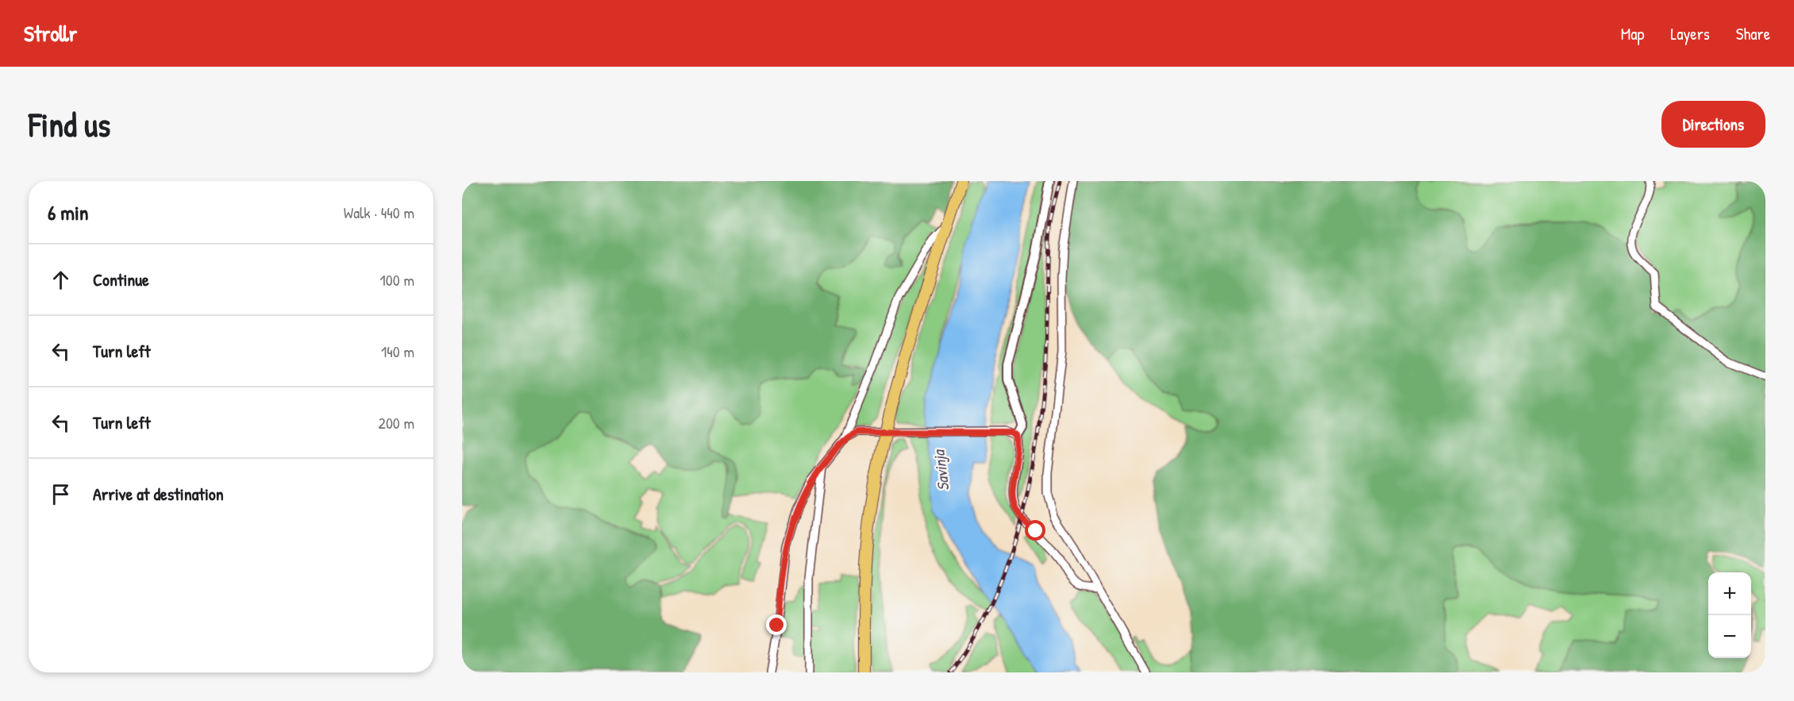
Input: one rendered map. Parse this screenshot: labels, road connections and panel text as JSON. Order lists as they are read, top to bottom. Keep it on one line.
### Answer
{"water":["Savinja"],"page":{"header":"Strollr","nav":["Map","Layers","Share"],"buttons":"Directions","title":"Find us","heading":["6 min","Walk · 440 m"],"list":[["Continue","100 m"],["Turn left","140 m"],["Turn left","200 m"],"Arrive at destination"],"map_buttons":["+","−"]}}
